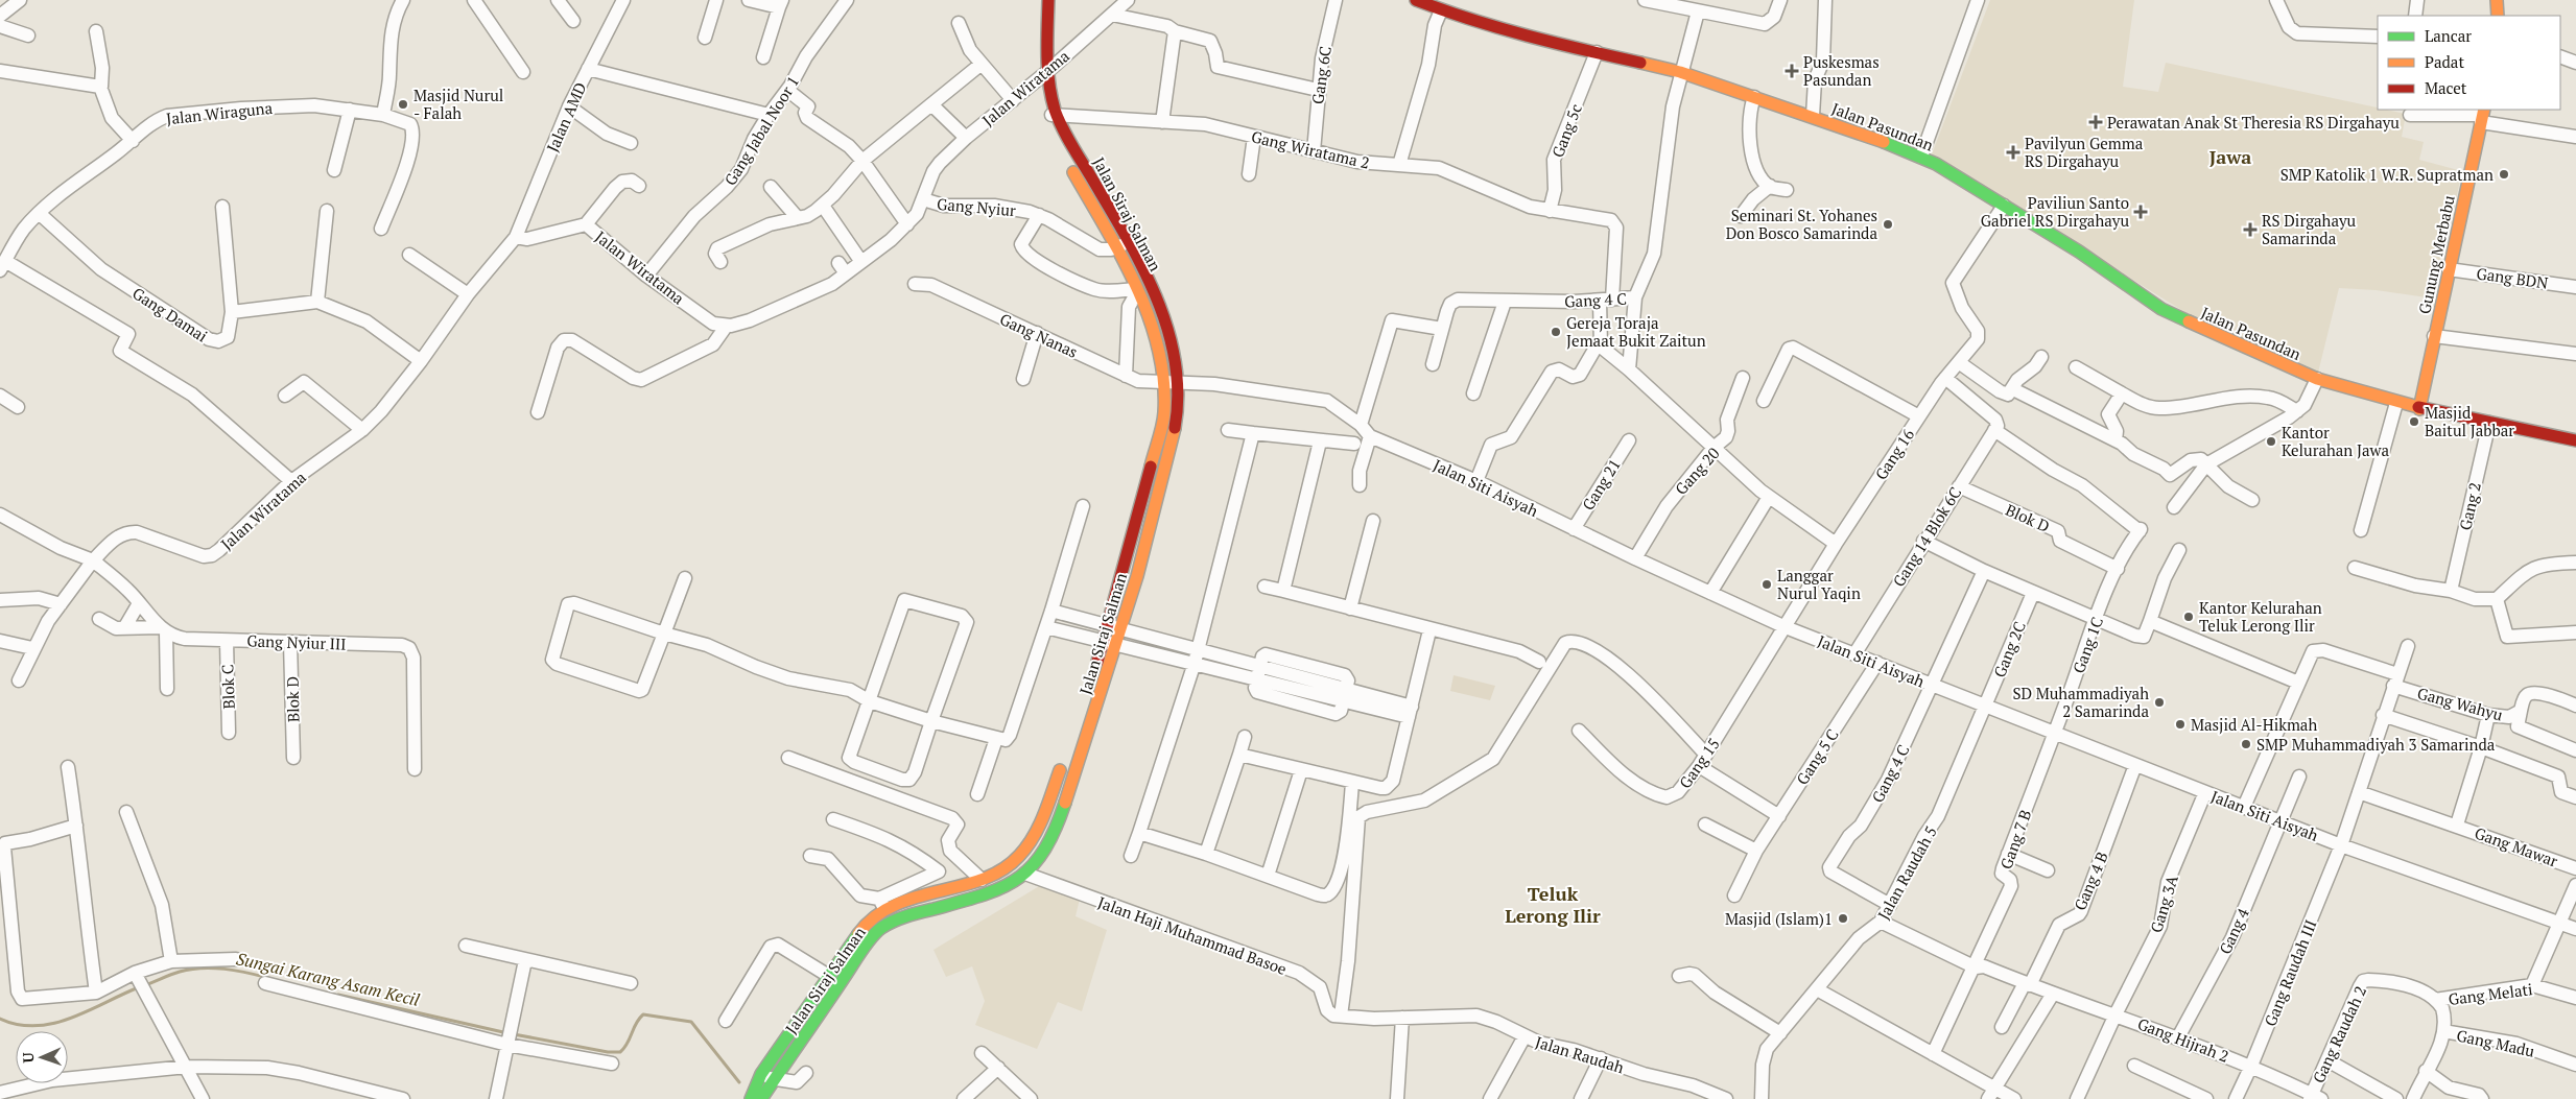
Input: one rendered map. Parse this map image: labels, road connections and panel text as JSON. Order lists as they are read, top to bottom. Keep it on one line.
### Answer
{"streets":{"street":["Gang 6C","Jalan Wiratama","Jalan Wiraguna","Jalan AMD","Jalan Pasundan","Gang Jabal Noor 1","Gang 5c","Gang Wiratama 2","Gang Nyiur","Jalan Siraj Salman","Gunung Merbabu","Gang BDN","Gang 4 C","Gang Damai","Gang Nanas","Gang 16","Gang 20","Gang 21","Jalan Siti Aisyah","Gang 2","Blok D","Gang 14 Blok 6C","Gang Nyiur III","Gang 1C","Gang 2C","Blok C","Gang Wahyu","Gang 5 C","Gang 15","Gang 7 B","Gang Mawar","Jalan Raudah 5","Gang 4 B","Gang 3A","Gang 4","Jalan Haji Muhammad Basoe","Gang Raudah III","Gang Melati","Gang Raudah 2","Gang Hijrah 2","Gang Madu","Jalan Raudah"]},"crossings":[["Gang 6C","Gang Wiratama 2"],["Jalan Wiratama","Jalan AMD"],["Jalan Wiratama","Gang Jabal Noor 1"],["Jalan Wiratama","Gang Nyiur"],["Jalan Wiratama","Jalan Siraj Salman"],["Jalan Wiraguna","Gang Damai"],["Jalan Pasundan","Gang 5c"],["Jalan Pasundan","Gunung Merbabu"],["Jalan Pasundan","Gang 4 C"],["Jalan Pasundan","Gang 16"],["Jalan Pasundan","Gang 2"],["Gang 5c","Gang Wiratama 2"],["Gang Wiratama 2","Jalan Siraj Salman"],["Gang Wiratama 2","Gang 4 C"],["Gang Nyiur","Jalan Siraj Salman"],["Jalan Siraj Salman","Gang Nanas"],["Jalan Siraj Salman","Jalan Siti Aisyah"],["Jalan Siraj Salman","Jalan Haji Muhammad Basoe"],["Gunung Merbabu","Gang BDN"],["Gang 4 C","Jalan Siti Aisyah"],["Gang 4 C","Jalan Raudah 5"],["Gang Nanas","Jalan Siti Aisyah"],["Gang 16","Jalan Siti Aisyah"],["Gang 16","Gang 15"],["Gang 20","Jalan Siti Aisyah"],["Gang 21","Jalan Siti Aisyah"],["Jalan Siti Aisyah","Gang 14 Blok 6C"],["Jalan Siti Aisyah","Gang 1C"],["Jalan Siti Aisyah","Gang 2C"],["Jalan Siti Aisyah","Gang 5 C"],["Jalan Siti Aisyah","Gang 15"],["Jalan Siti Aisyah","Gang 7 B"],["Jalan Siti Aisyah","Jalan Raudah 5"],["Jalan Siti Aisyah","Gang 4 B"],["Jalan Siti Aisyah","Gang 3A"],["Jalan Siti Aisyah","Gang 4"],["Jalan Siti Aisyah","Gang Raudah III"],["Blok D","Gang 14 Blok 6C"],["Blok D","Gang Nyiur III"],["Blok D","Gang 1C"],["Gang 14 Blok 6C","Gang 1C"],["Gang Nyiur III","Blok C"],["Gang 1C","Gang 7 B"],["Gang 2C","Jalan Raudah 5"],["Gang Wahyu","Gang Raudah III"],["Gang 7 B","Gang Hijrah 2"],["Gang Mawar","Gang Raudah III"],["Jalan Raudah 5","Gang Hijrah 2"],["Gang 4 B","Gang Hijrah 2"],["Gang 3A","Gang Hijrah 2"],["Gang 4","Gang Hijrah 2"],["Jalan Haji Muhammad Basoe","Jalan Raudah"],["Gang Raudah III","Gang Hijrah 2"],["Gang Melati","Gang Raudah 2"],["Gang Raudah 2","Gang Hijrah 2"]],"districts":["Jawa","Teluk Lerong Ilir"],"water":["Sungai Karang Asam Kecil"],"places":{"health":["Puskesmas Pasundan","Perawatan Anak St Theresia RS Dirgahayu","Pavilyun Gemma RS Dirgahayu","Paviliun Santo Gabriel RS Dirgahayu","RS Dirgahayu Samarinda"],"other":["Masjid Nurul - Falah","SMP Katolik 1 W.R. Supratman","Seminari St. Yohanes Don Bosco Samarinda","Gereja Toraja Jemaat Bukit Zaitun","Masjid Baitul Jabbar","Kantor Kelurahan Jawa","Langgar Nurul Yaqin","Kantor Kelurahan Teluk Lerong Ilir","SD Muhammadiyah 2 Samarinda","Masjid Al-Hikmah","SMP Muhammadiyah 3 Samarinda","Masjid (Islam)1"]},"legend":["Lancar","Padat","Macet"],"north":"left"}
